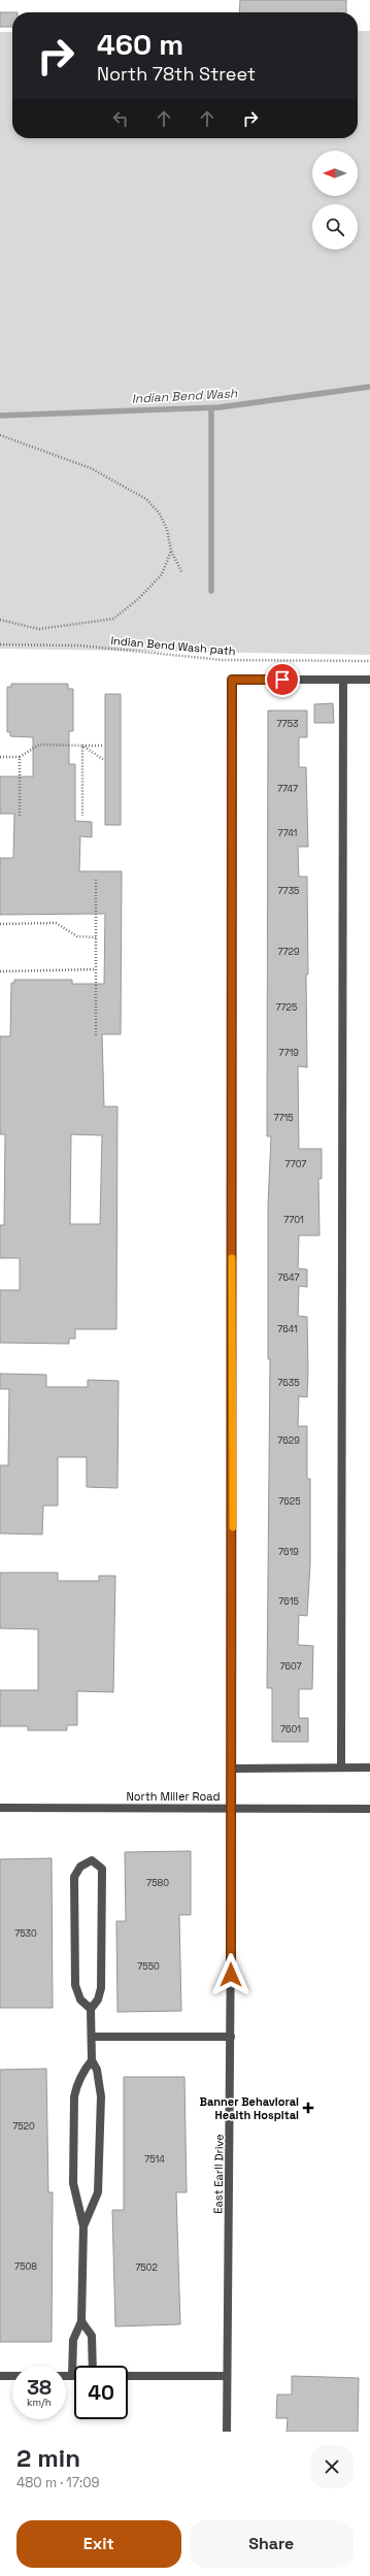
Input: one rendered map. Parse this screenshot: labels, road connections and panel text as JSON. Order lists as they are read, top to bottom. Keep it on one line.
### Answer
{"streets":{"street":["North Miller Road","East Earll Drive"],"path":["Indian Bend Wash path"]},"crossings":[["North Miller Road","East Earll Drive"]],"water":["Indian Bend Wash"],"places":{"health":["Banner Behavioral Health Hospital"]},"house_numbers":["7753","7747","7741","7735","7729","7725","7719","7715","7707","7701","7647","7641","7635","7629","7625","7619","7615","7607","7601","7580","7530","7550","7520","7514","7508","7502"],"north":"left","page":{"turn":["460 m","North 78th Street"],"speed":"38 km/h","limit":"40","heading":["2 min","480 m · 17:09"],"buttons":["Exit","Share"]}}
